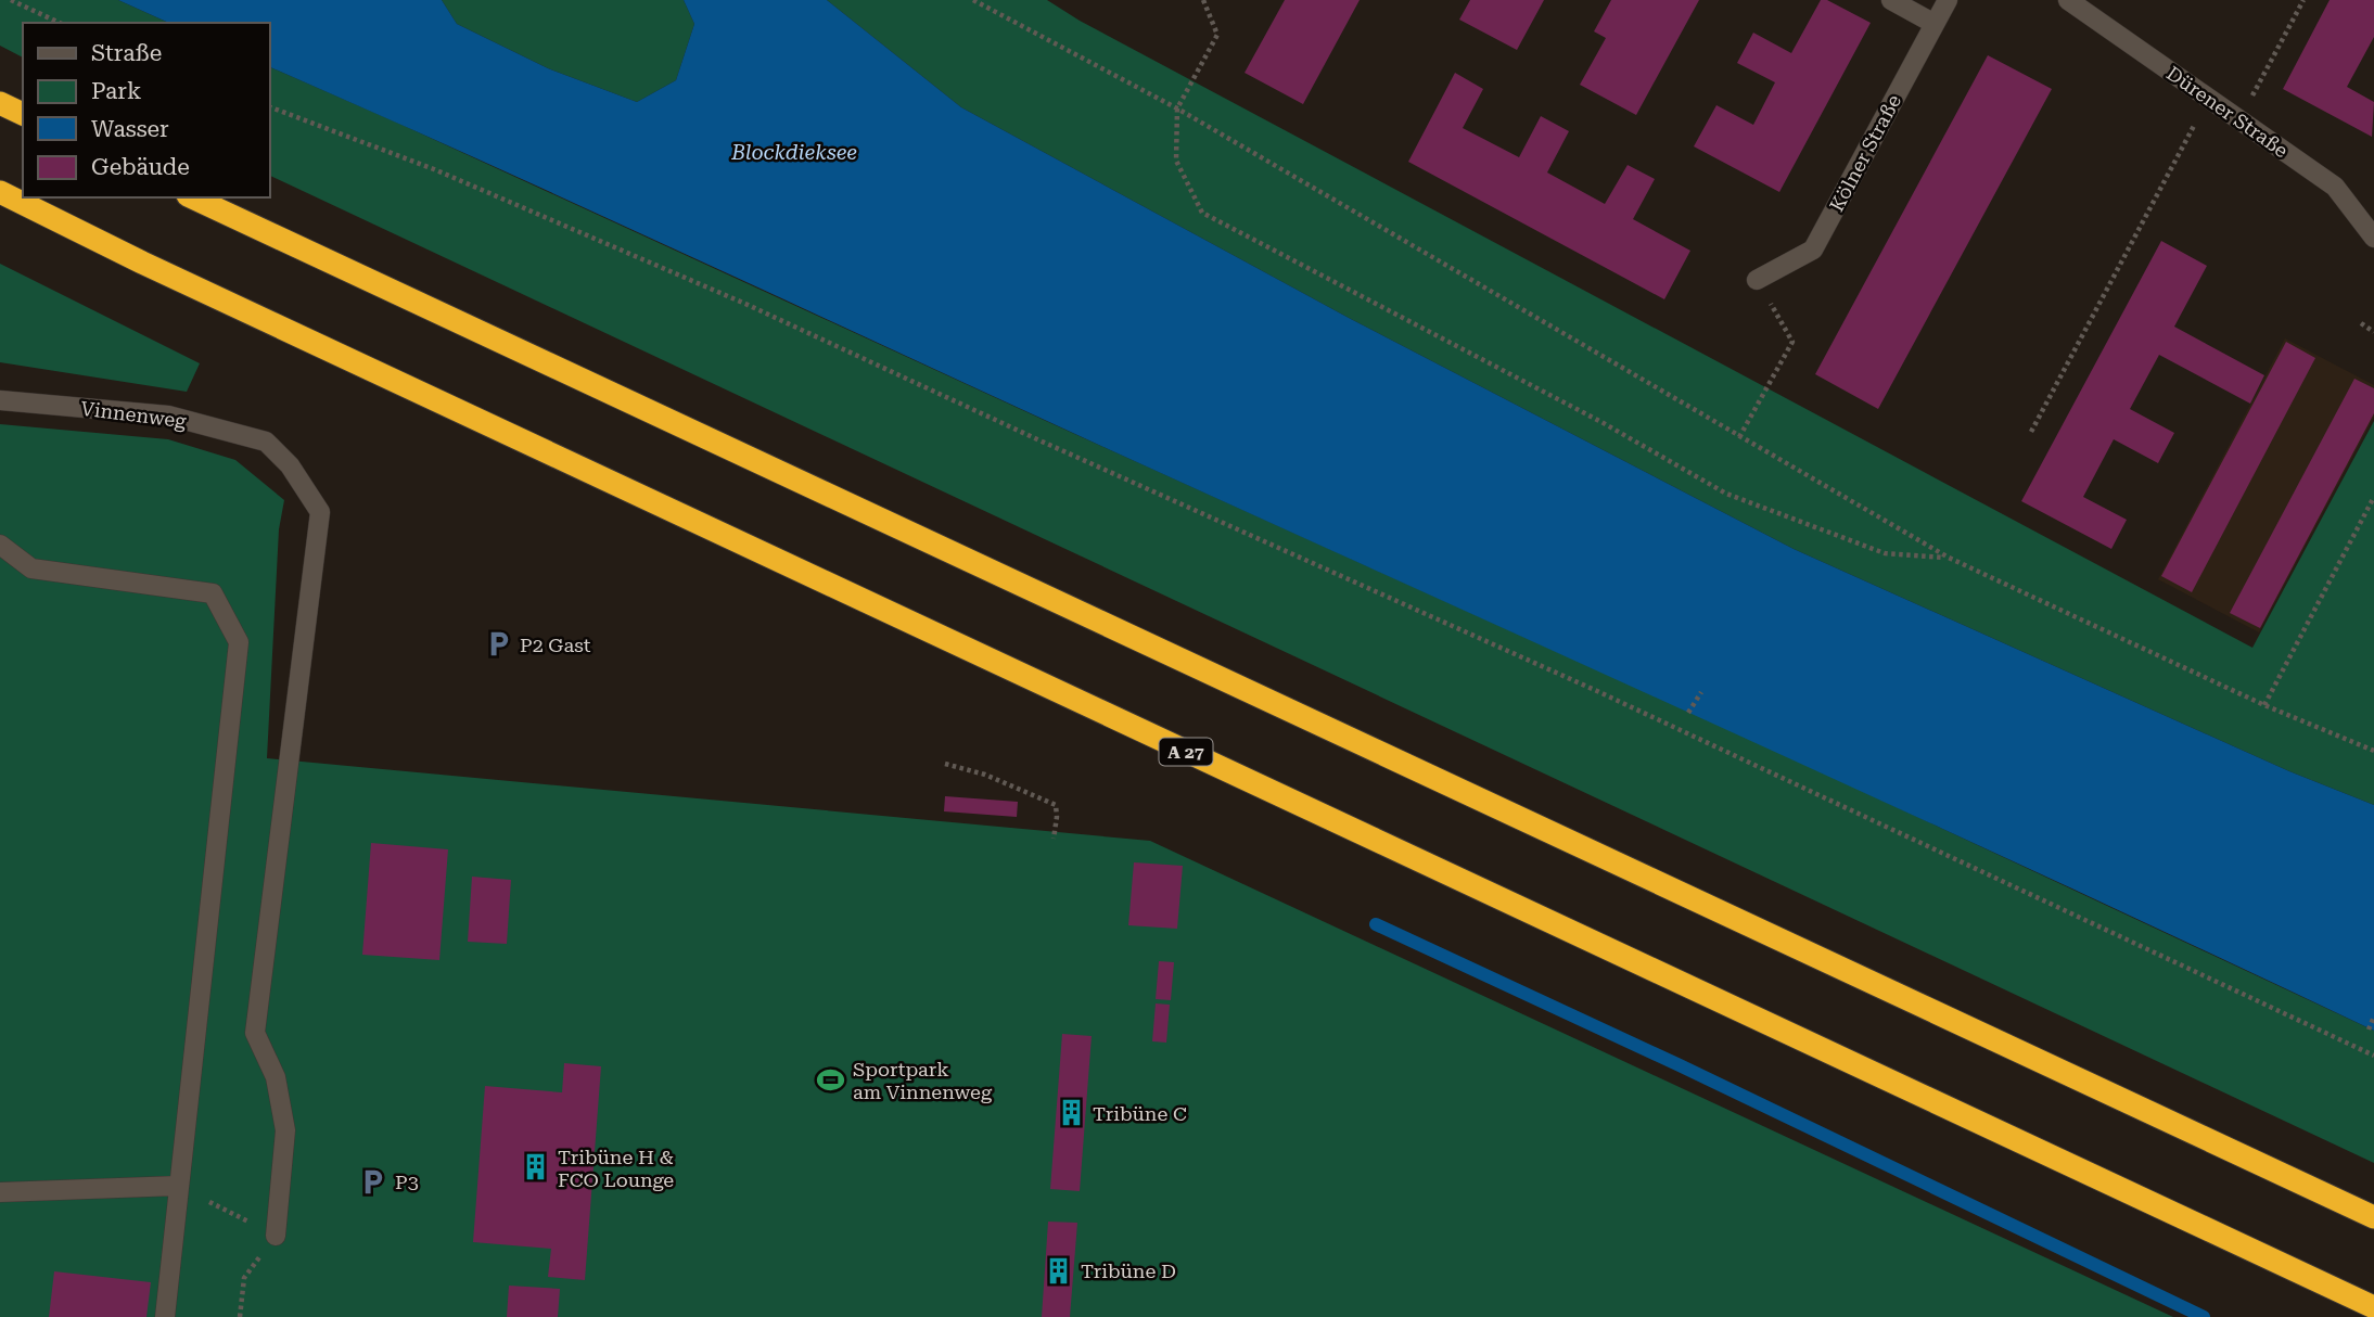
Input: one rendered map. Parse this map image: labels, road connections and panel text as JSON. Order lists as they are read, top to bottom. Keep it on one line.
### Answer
{"streets":{"highway":["A 27"],"street":["Dürener Straße","Kölner Straße","Vinnenweg"]},"water":["Blockdieksee"],"places":{"parking":["P2 Gast","P3"],"sports":["Sportpark am Vinnenweg"],"building":["Tribüne C","Tribüne H & FCO Lounge","Tribüne D"]},"legend":["Straße","Park","Wasser","Gebäude"]}
